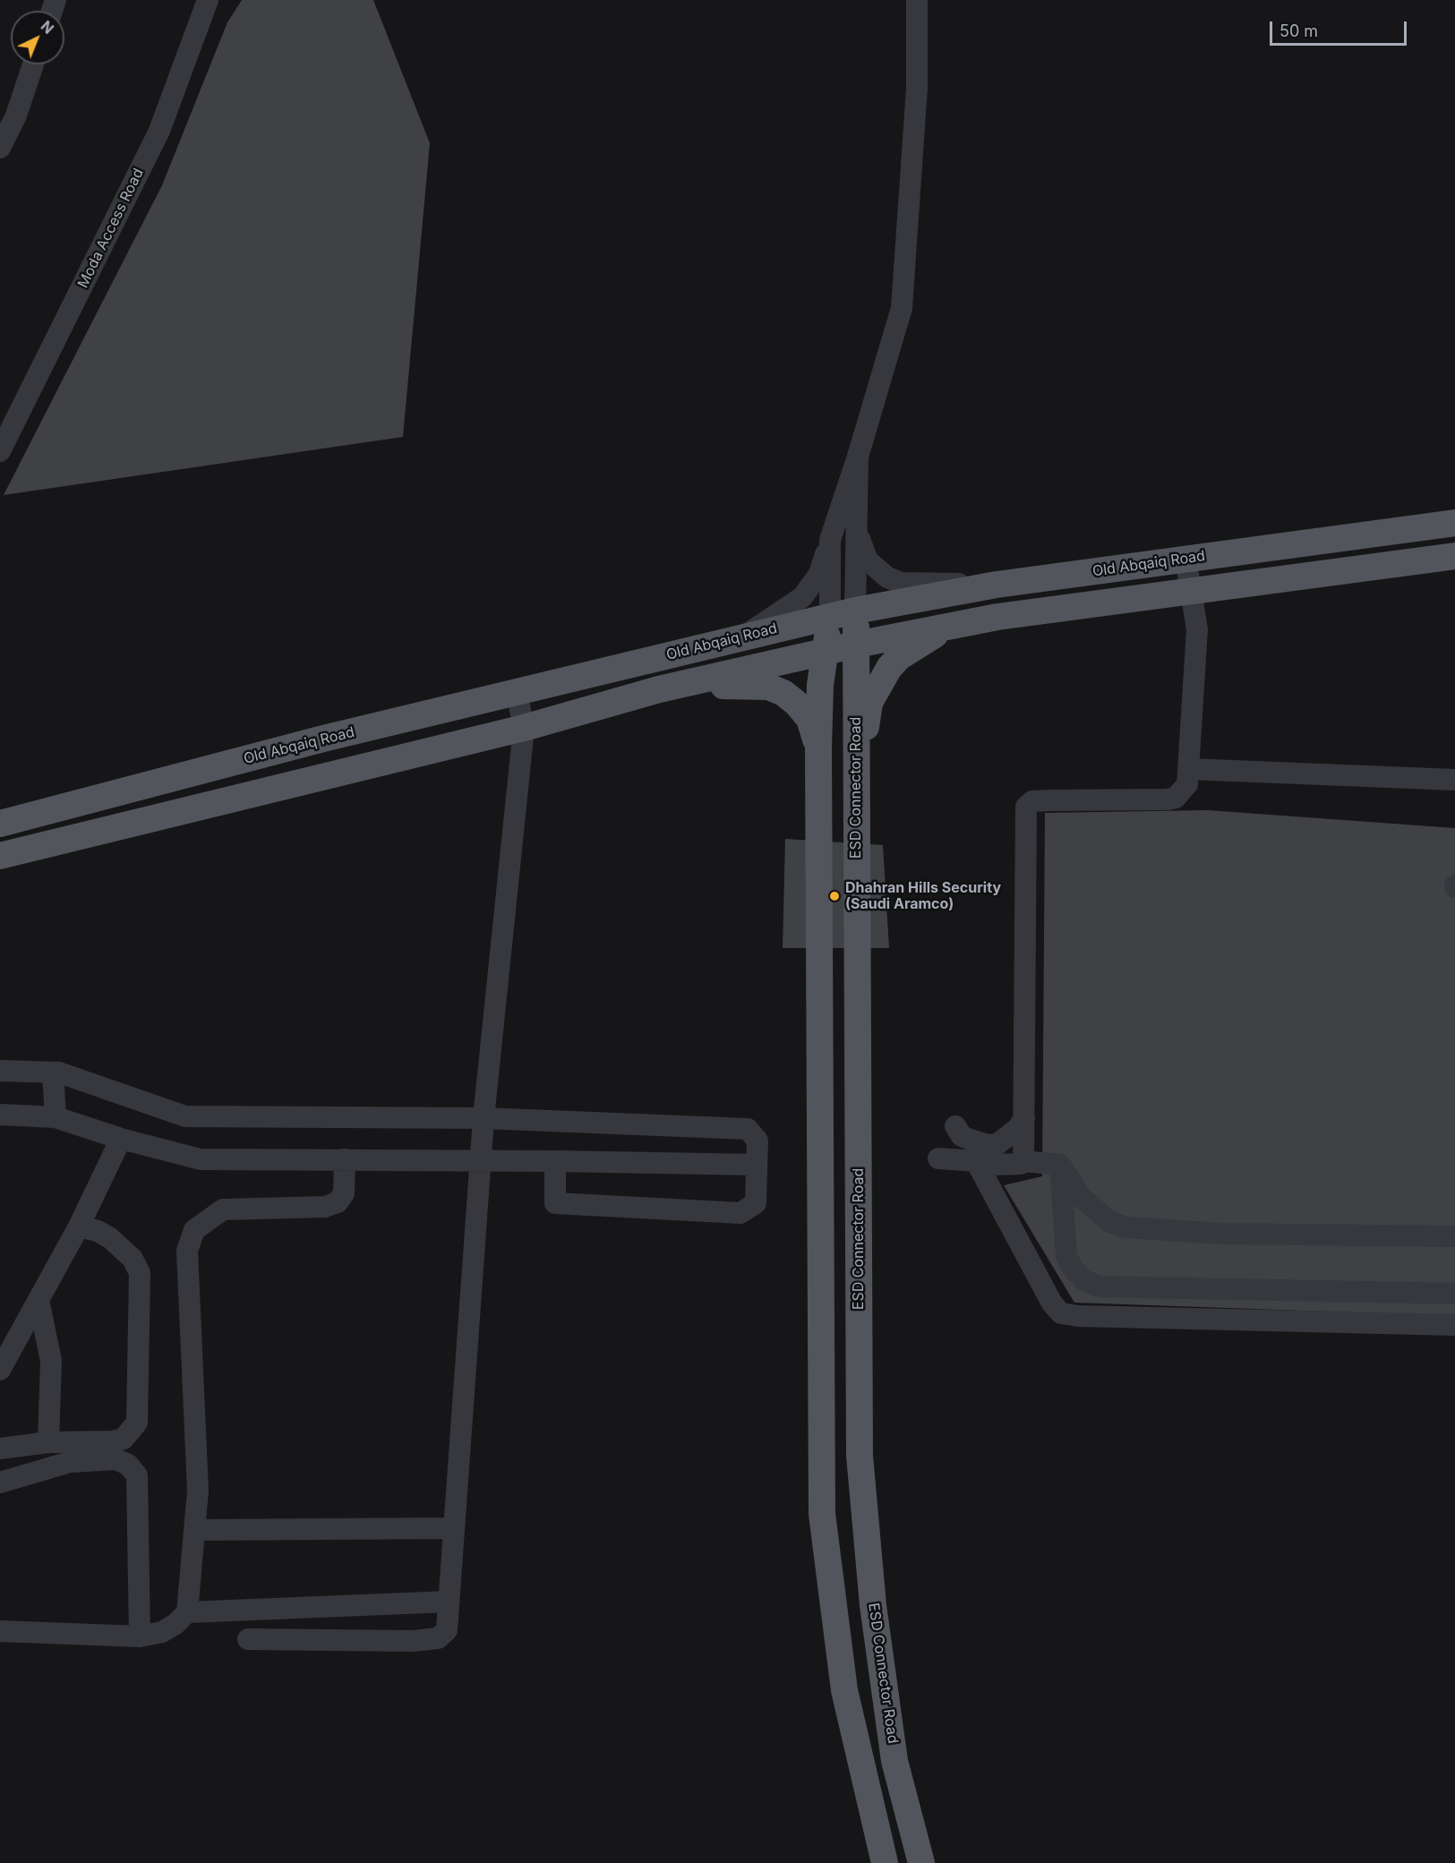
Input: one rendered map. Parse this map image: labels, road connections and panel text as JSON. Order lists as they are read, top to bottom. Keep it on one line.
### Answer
{"streets":{"main road":["Old Abqaiq Road","ESD Connector Road"],"street":["Moda Access Road"]},"crossings":[["Old Abqaiq Road","ESD Connector Road"]],"places":["Dhahran Hills Security (Saudi Aramco)"],"scale_bar":"50 m","north":"top right"}
